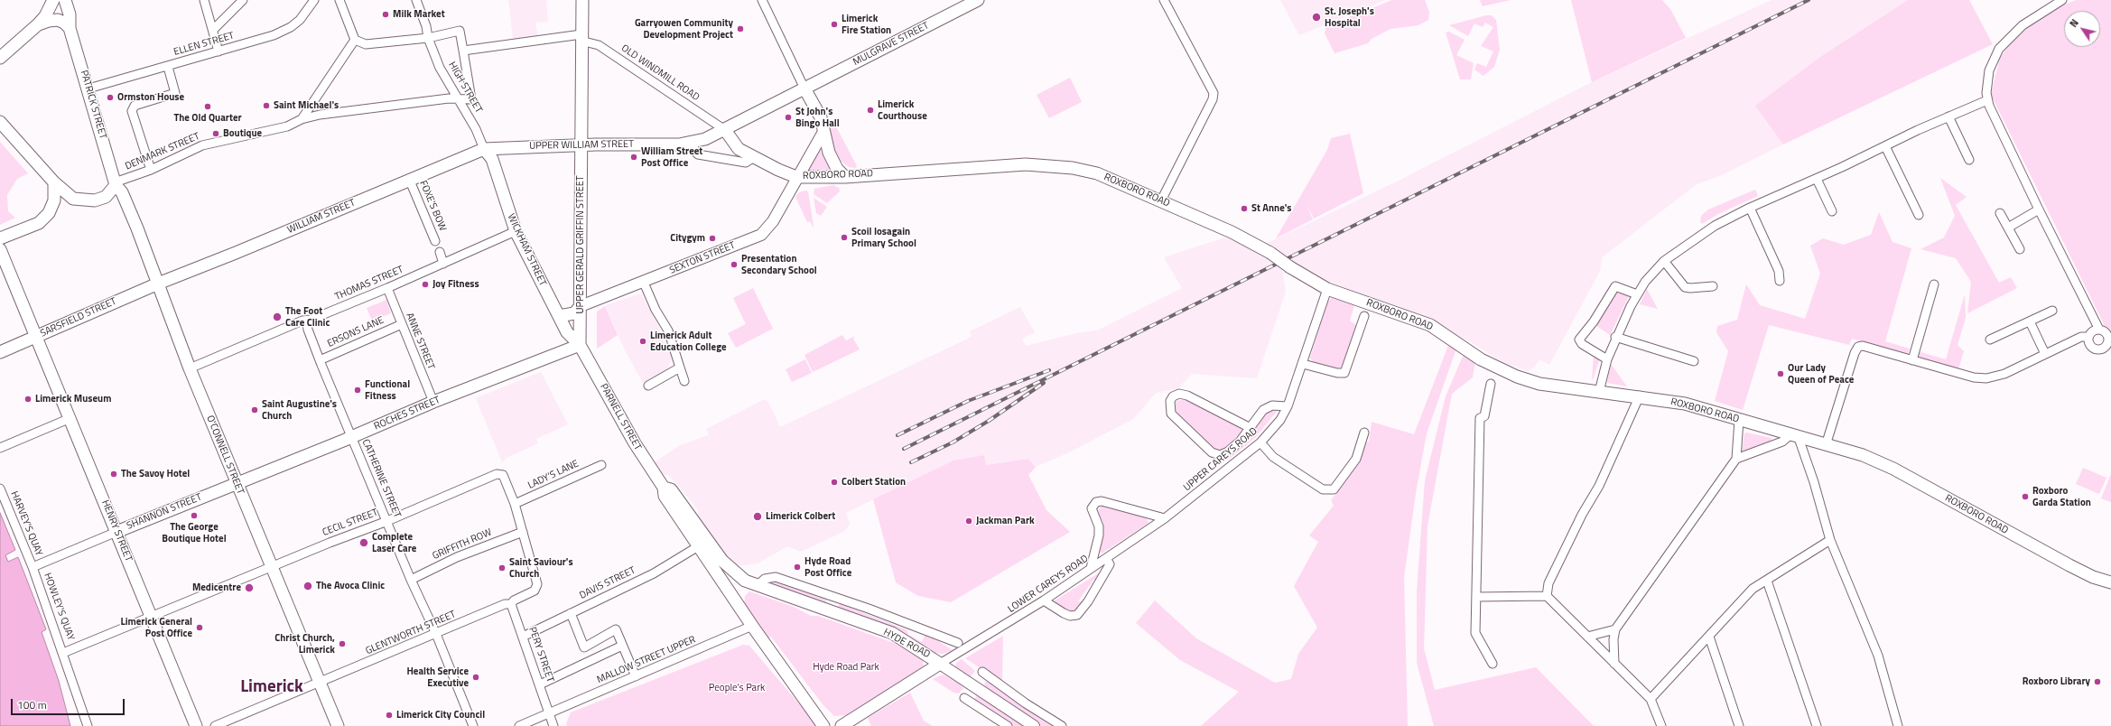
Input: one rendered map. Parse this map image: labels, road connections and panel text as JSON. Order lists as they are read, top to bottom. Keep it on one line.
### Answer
{"streets":{"main road":["MULGRAVE STREET","PATRICK STREET","UPPER WILLIAM STREET","ROXBORO ROAD","WILLIAM STREET","UPPER GERALD GRIFFIN STREET","WICKHAM STREET","SARSFIELD STREET","ROCHES STREET","PARNELL STREET","O'CONNELL STREET","SHANNON STREET","HENRY STREET","HYDE ROAD"],"street":["ELLEN STREET","OLD WINDMILL ROAD","HIGH STREET","DENMARK STREET","FOXE'S BOW","SEXTON STREET","THOMAS STREET","ERSONS LANE","ANNE STREET","UPPER CAREYS ROAD","LADY’S LANE","CATHERINE STREET","CECIL STREET","HARVEY'S QUAY","GRIFFITH ROW","DAVIS STREET","LOWER CAREYS ROAD","HOWLEY'S QUAY","GLENTWORTH STREET","PERY STREET","MALLOW STREET UPPER"]},"crossings":[["ELLEN STREET","PATRICK STREET"],["MULGRAVE STREET","OLD WINDMILL ROAD"],["MULGRAVE STREET","UPPER WILLIAM STREET"],["MULGRAVE STREET","ROXBORO ROAD"],["OLD WINDMILL ROAD","UPPER WILLIAM STREET"],["OLD WINDMILL ROAD","ROXBORO ROAD"],["OLD WINDMILL ROAD","UPPER GERALD GRIFFIN STREET"],["HIGH STREET","UPPER WILLIAM STREET"],["HIGH STREET","WILLIAM STREET"],["HIGH STREET","WICKHAM STREET"],["PATRICK STREET","DENMARK STREET"],["PATRICK STREET","O'CONNELL STREET"],["UPPER WILLIAM STREET","ROXBORO ROAD"],["UPPER WILLIAM STREET","WILLIAM STREET"],["UPPER WILLIAM STREET","UPPER GERALD GRIFFIN STREET"],["UPPER WILLIAM STREET","WICKHAM STREET"],["DENMARK STREET","O'CONNELL STREET"],["ROXBORO ROAD","SEXTON STREET"],["ROXBORO ROAD","UPPER CAREYS ROAD"],["FOXE'S BOW","WILLIAM STREET"],["WILLIAM STREET","WICKHAM STREET"],["WILLIAM STREET","SARSFIELD STREET"],["WILLIAM STREET","O'CONNELL STREET"],["UPPER GERALD GRIFFIN STREET","WICKHAM STREET"],["UPPER GERALD GRIFFIN STREET","SEXTON STREET"],["UPPER GERALD GRIFFIN STREET","ROCHES STREET"],["UPPER GERALD GRIFFIN STREET","PARNELL STREET"],["WICKHAM STREET","THOMAS STREET"],["WICKHAM STREET","ROCHES STREET"],["WICKHAM STREET","PARNELL STREET"],["THOMAS STREET","ANNE STREET"],["THOMAS STREET","O'CONNELL STREET"],["THOMAS STREET","CATHERINE STREET"],["SARSFIELD STREET","O'CONNELL STREET"],["SARSFIELD STREET","HENRY STREET"],["ERSONS LANE","ANNE STREET"],["ERSONS LANE","CATHERINE STREET"],["ANNE STREET","ROCHES STREET"],["ROCHES STREET","PARNELL STREET"],["ROCHES STREET","O'CONNELL STREET"],["ROCHES STREET","CATHERINE STREET"],["ROCHES STREET","SHANNON STREET"],["PARNELL STREET","DAVIS STREET"],["PARNELL STREET","HYDE ROAD"],["PARNELL STREET","MALLOW STREET UPPER"],["O'CONNELL STREET","SHANNON STREET"],["O'CONNELL STREET","CECIL STREET"],["O'CONNELL STREET","GLENTWORTH STREET"],["UPPER CAREYS ROAD","LOWER CAREYS ROAD"],["LADY’S LANE","GLENTWORTH STREET"],["CATHERINE STREET","CECIL STREET"],["CATHERINE STREET","GRIFFITH ROW"],["CATHERINE STREET","GLENTWORTH STREET"],["SHANNON STREET","HARVEY'S QUAY"],["SHANNON STREET","HENRY STREET"],["SHANNON STREET","HOWLEY'S QUAY"],["CECIL STREET","HENRY STREET"],["CECIL STREET","HOWLEY'S QUAY"],["CECIL STREET","GLENTWORTH STREET"],["HARVEY'S QUAY","HOWLEY'S QUAY"],["GRIFFITH ROW","GLENTWORTH STREET"],["DAVIS STREET","PERY STREET"],["LOWER CAREYS ROAD","HYDE ROAD"],["GLENTWORTH STREET","PERY STREET"],["PERY STREET","MALLOW STREET UPPER"]],"districts":["Limerick"],"parks":["Hyde Road Park","People's Park"],"places":["Milk Market","St. Joseph's Hospital","Limerick Fire Station","Garryowen Community Development Project","Ormston House","Saint Michael's","The Old Quarter","Limerick Courthouse","St John's Bingo Hall","Boutique","William Street Post Office","St Anne's","Scoil Iosagain Primary School","Citygym","Presentation Secondary School","Joy Fitness","The Foot Care Clinic","Limerick Adult Education College","Our Lady Queen of Peace","Functional Fitness","Limerick Museum","Saint Augustine's Church","The Savoy Hotel","Colbert Station","Roxboro Garda Station","The George Boutique Hotel","Limerick Colbert","Jackman Park","Complete Laser Care","Hyde Road Post Office","Saint Saviour's Church","The Avoca Clinic","Medicentre","Limerick General Post Office","Christ Church, Limerick","Health Service Executive","Roxboro Library","Limerick City Council"],"scale_bar":"100 m","north":"top left"}
